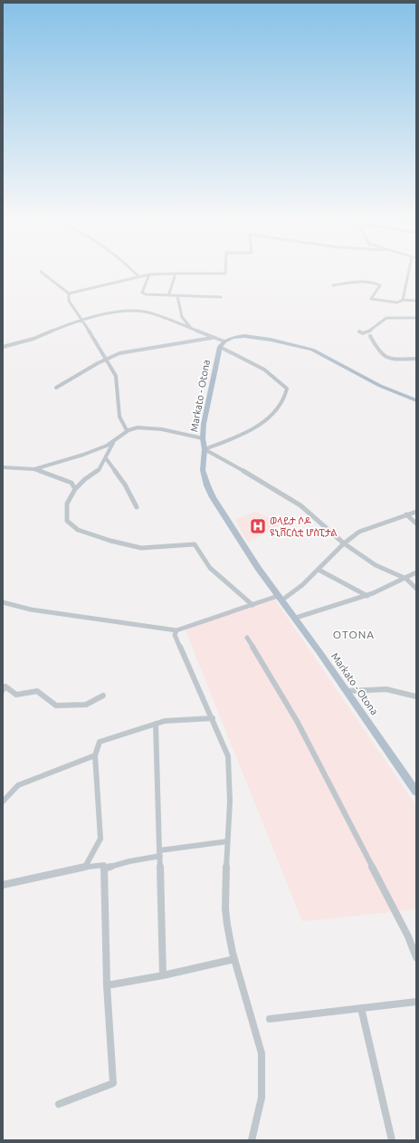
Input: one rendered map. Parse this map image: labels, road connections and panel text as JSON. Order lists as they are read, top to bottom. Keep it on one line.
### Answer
{"streets":{"main road":["Markato - Otona"]},"districts":["OTONA"],"places":{"hospital":["ወላይታ ሶዶ ዩኒቨርሲቲ ሆስፒታል"]}}
